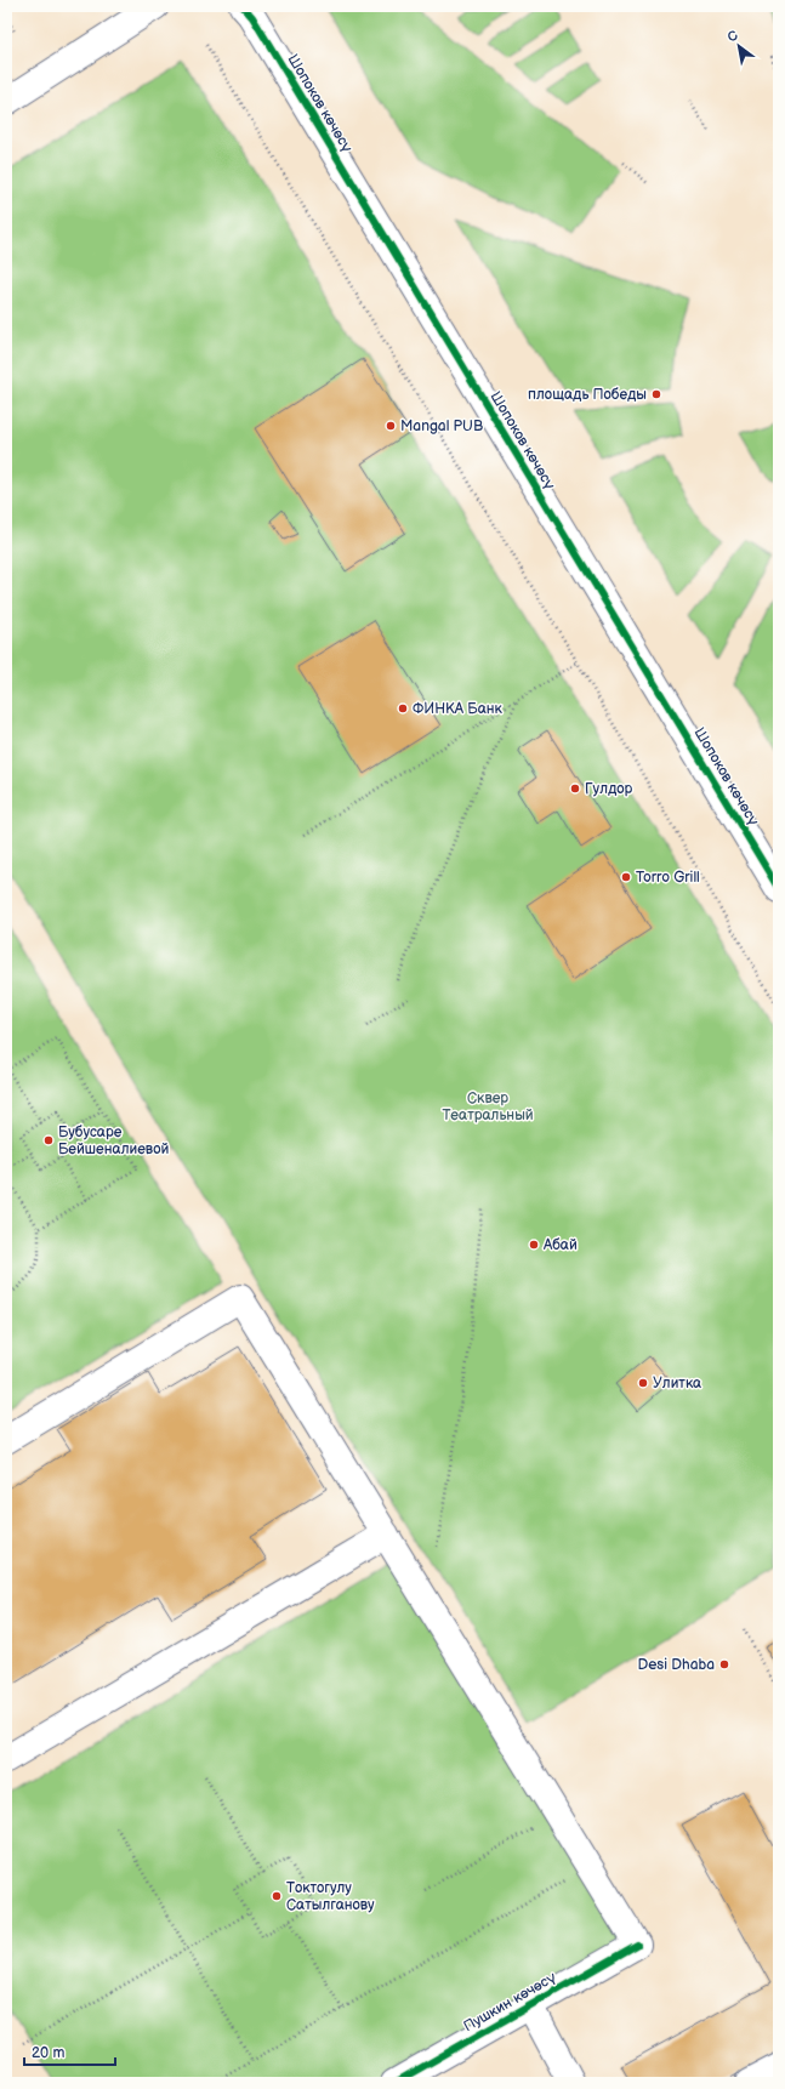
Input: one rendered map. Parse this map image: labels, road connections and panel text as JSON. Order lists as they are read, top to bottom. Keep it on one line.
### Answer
{"streets":{"street":["Шопоков көчөсү","Пушкин көчөсү"]},"parks":["Сквер Театральный"],"places":["площадь Победы","Mangal PUB","ФИНКА Банк","Гулдор","Torro Grill","Бубусаре Бейшеналиевой","Абай","Улитка","Desi Dhaba","Токтогулу Сатылганову"],"scale_bar":"20 m","north":"top left"}
